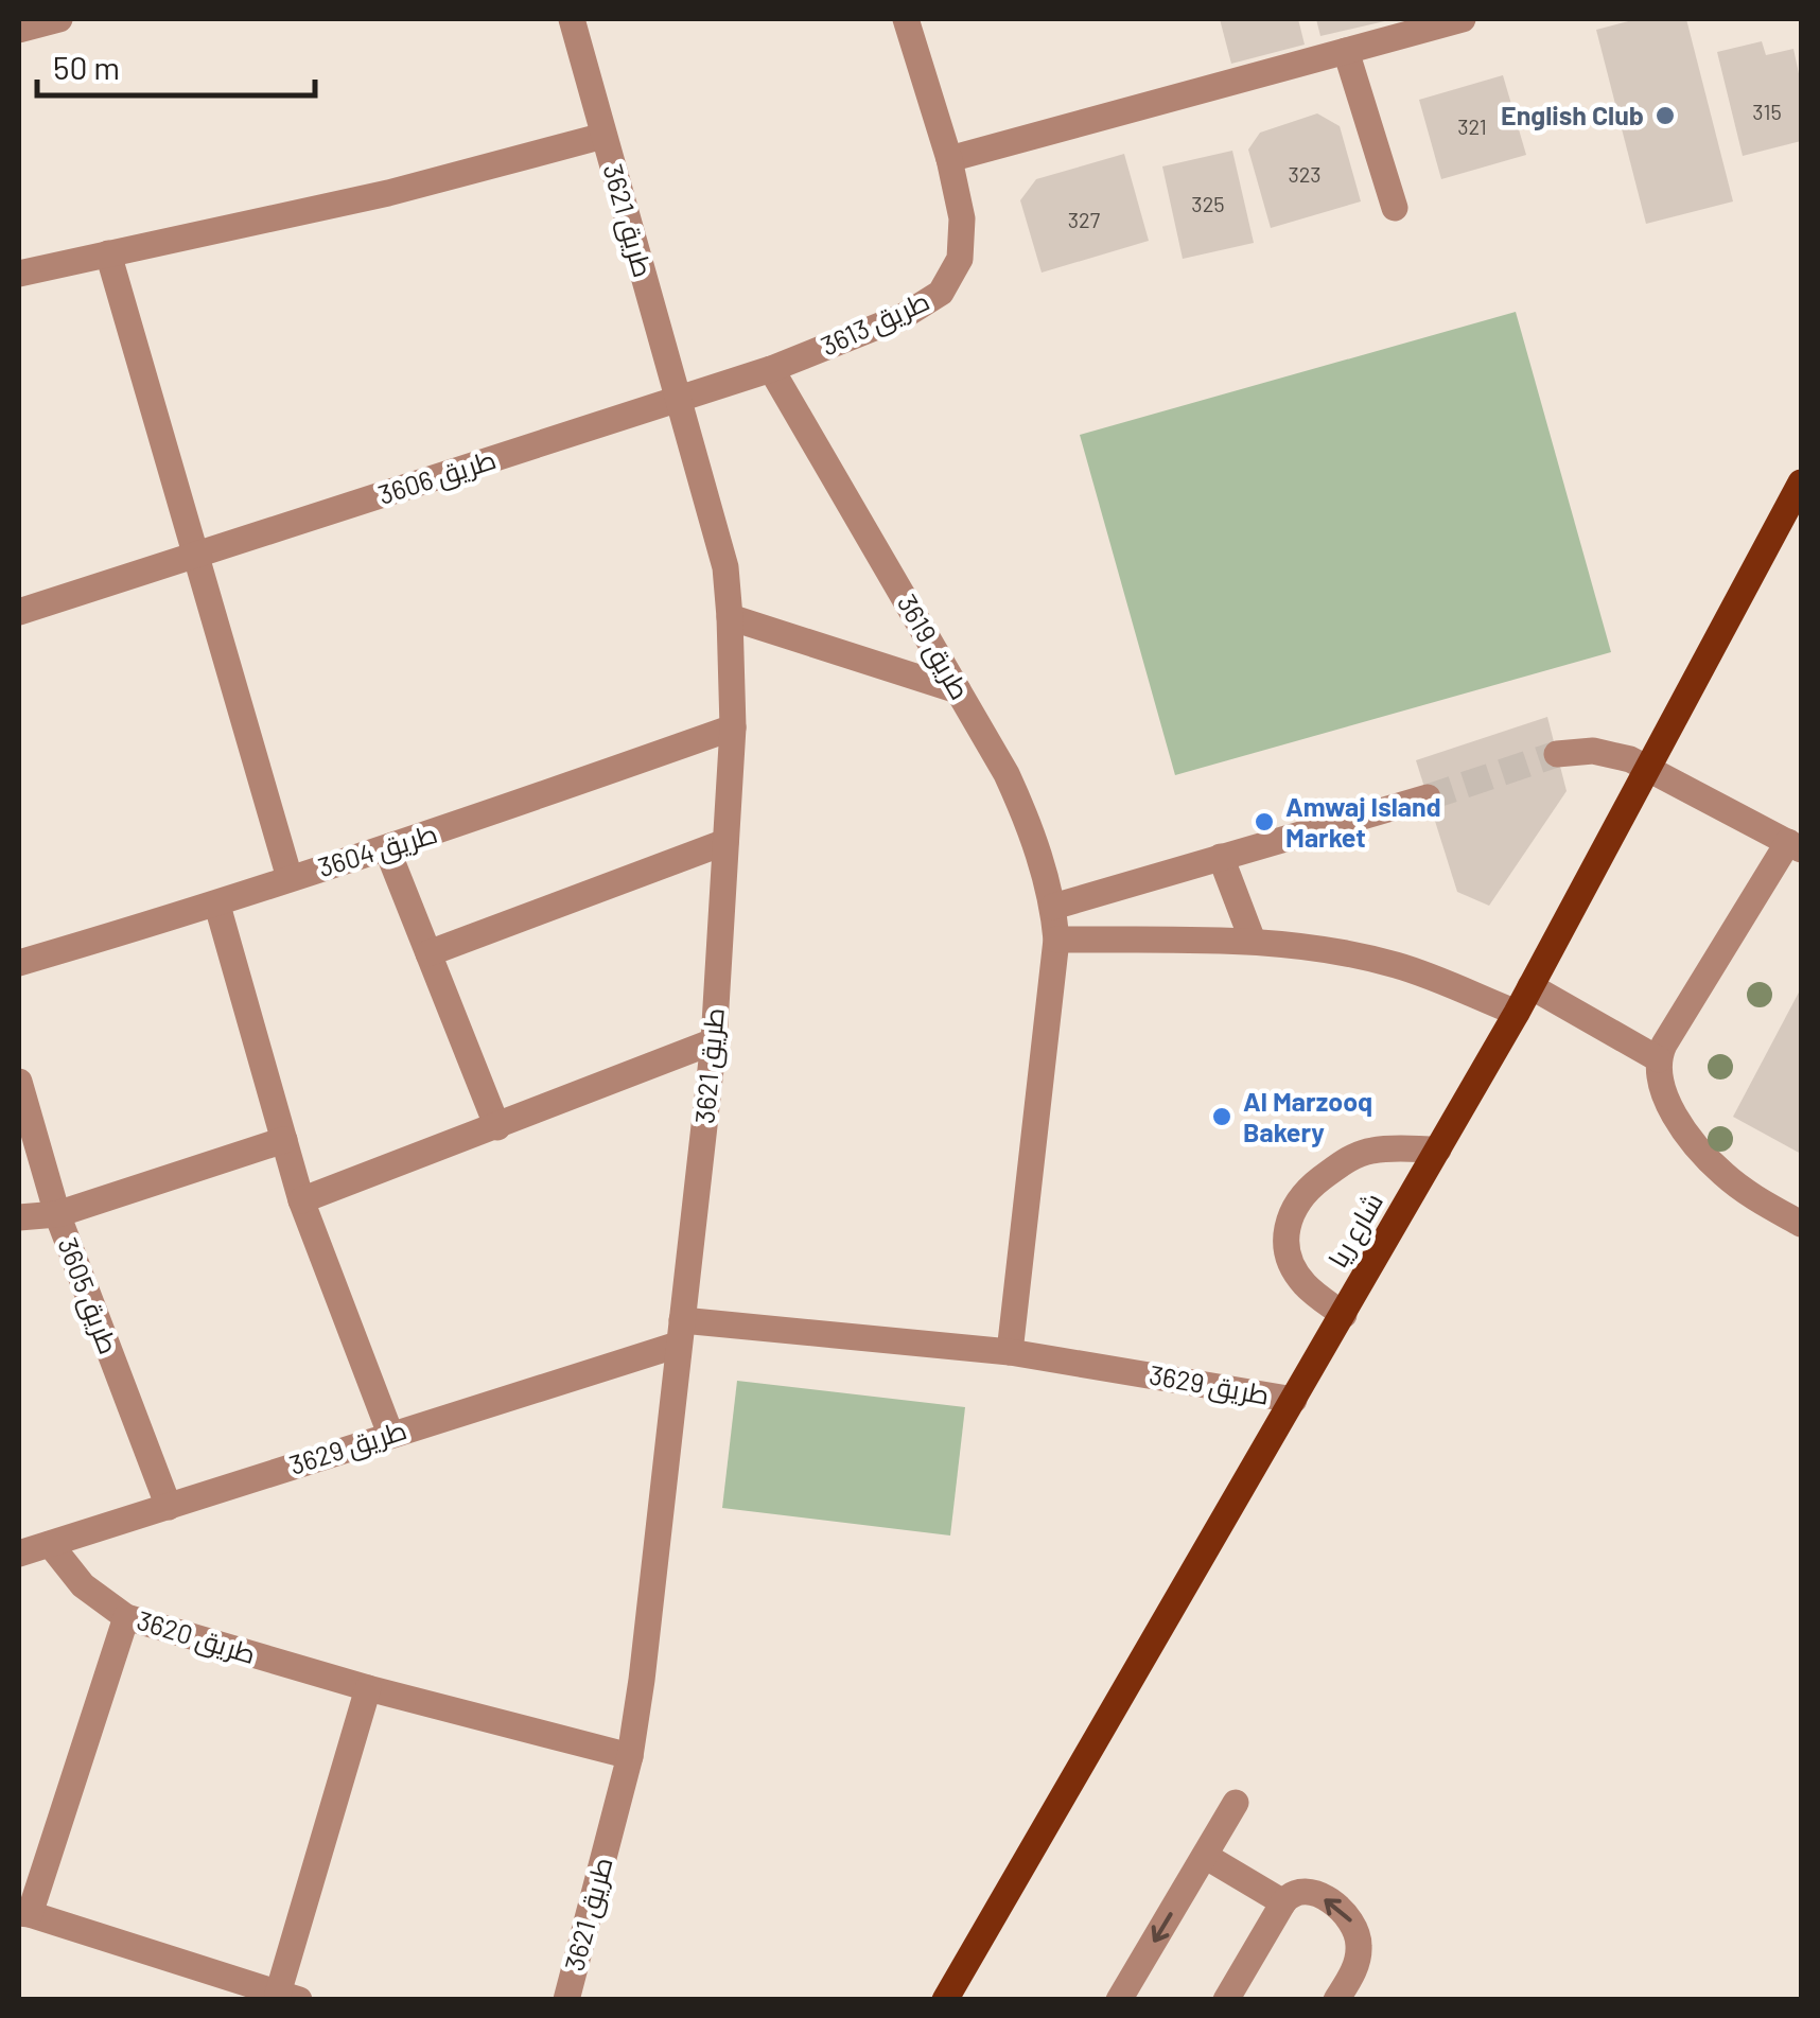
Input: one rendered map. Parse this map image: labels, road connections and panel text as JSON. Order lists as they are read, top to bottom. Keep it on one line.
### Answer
{"streets":{"main road":["شارع ريا"],"street":["طريق 3621","طريق 3613","طريق 3606","طريق 3619","طريق 3604","طريق 3605","طريق 3629","طريق 3620"]},"crossings":[["طريق 3621","طريق 3613"],["طريق 3621","طريق 3606"],["طريق 3621","طريق 3604"],["طريق 3621","طريق 3629"],["طريق 3621","طريق 3620"],["طريق 3613","طريق 3606"],["طريق 3613","طريق 3619"],["طريق 3619","طريق 3629"],["شارع ريا","طريق 3629"],["طريق 3605","طريق 3629"],["طريق 3629","طريق 3620"]],"places":["English Club","Amwaj Island Market","Al Marzooq Bakery"],"house_numbers":["315","321","323","325","327"],"scale_bar":"50 m"}
